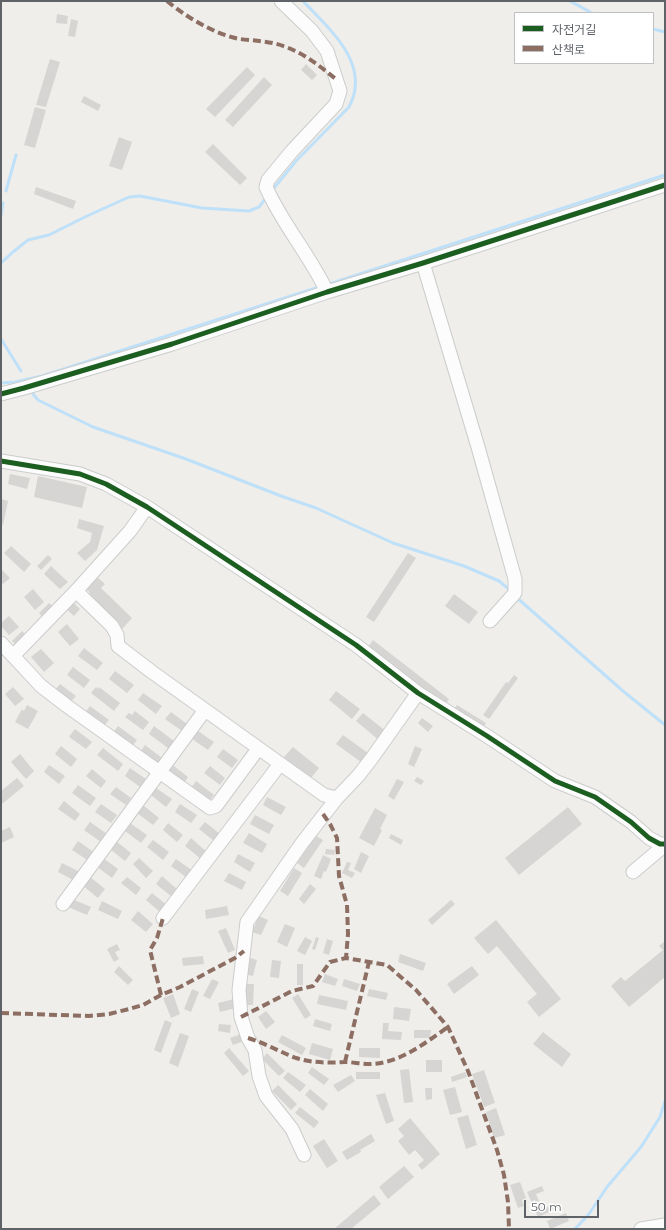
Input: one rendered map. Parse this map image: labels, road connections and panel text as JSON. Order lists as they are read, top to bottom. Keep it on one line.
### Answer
{"legend":["자전거길","산책로"],"scale_bar":"50 m"}
